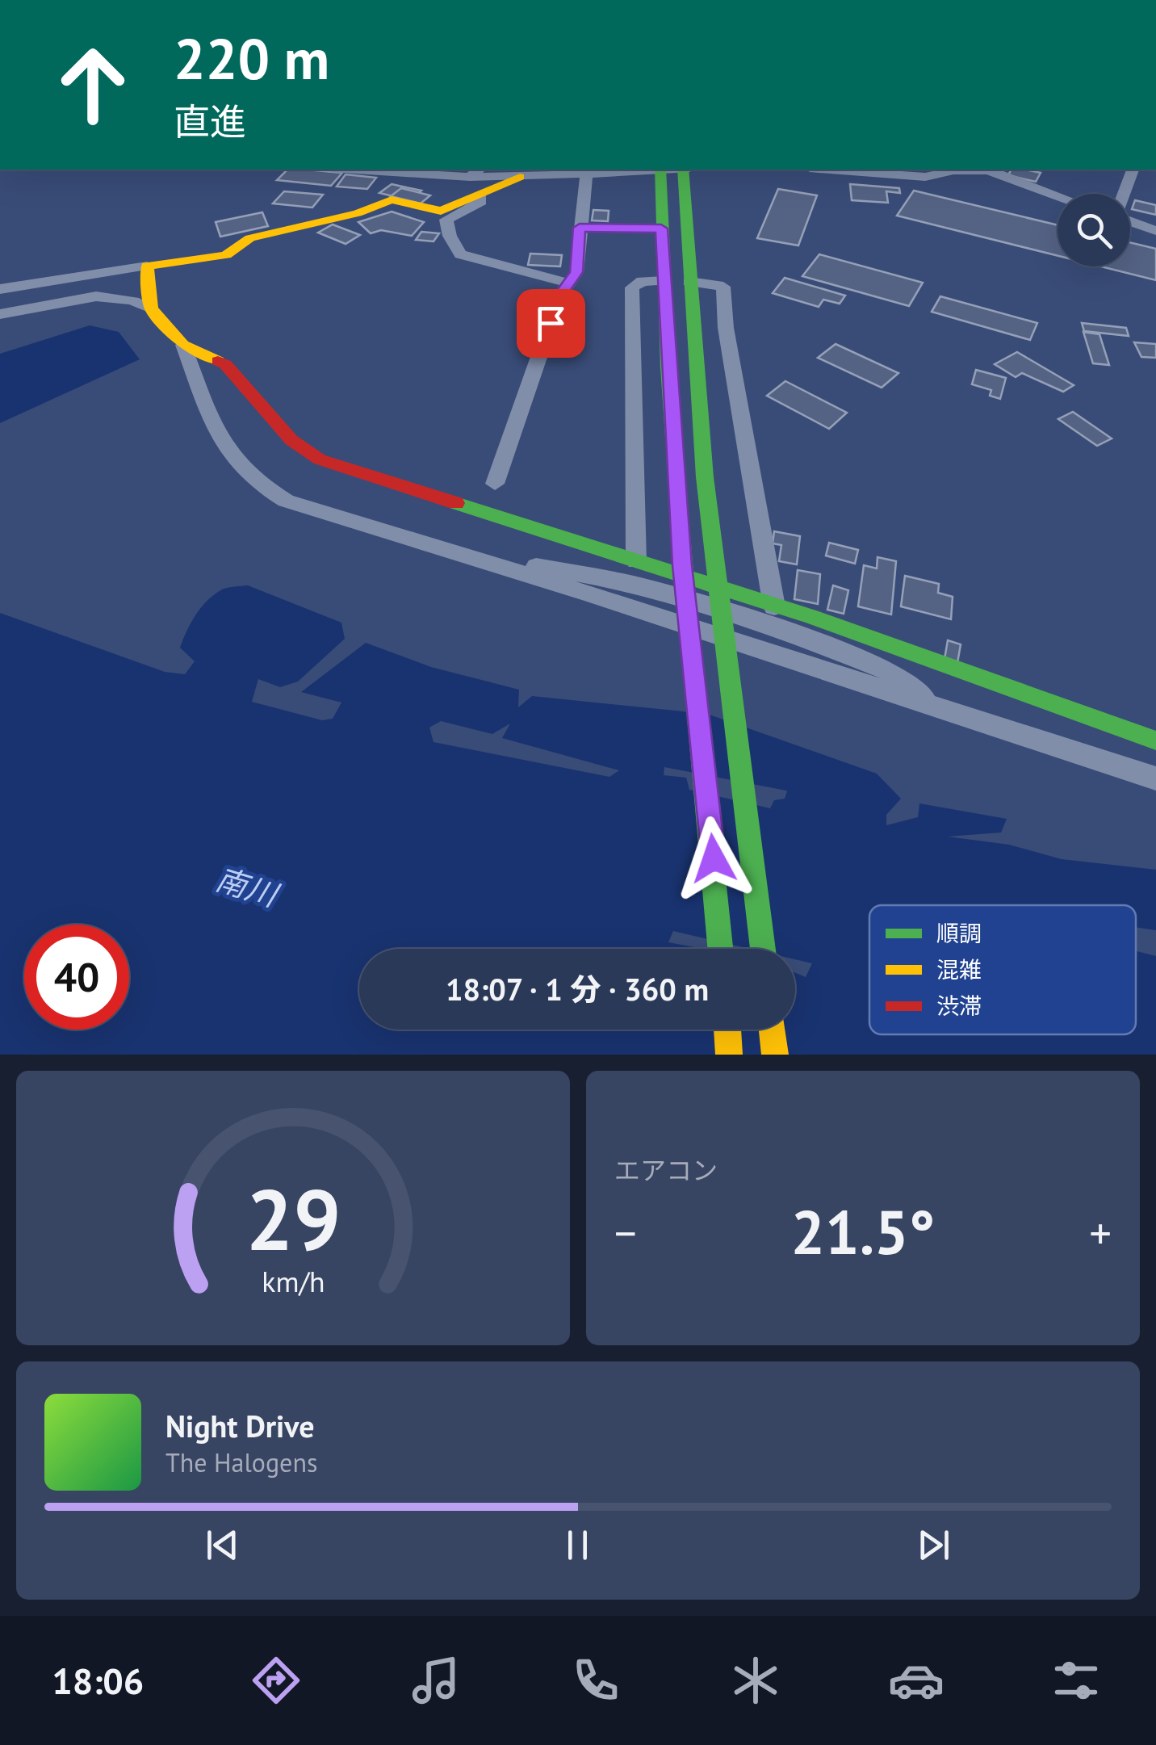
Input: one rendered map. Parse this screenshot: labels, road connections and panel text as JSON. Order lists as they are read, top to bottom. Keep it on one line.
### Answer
{"water":["南川"],"legend":["順調","混雑","渋滞"],"page":{"turn":["220 m","直進"],"limit":"40","trip":"18:07 · 1 分 · 360 m","tile":"エアコン","heat":["−","21.5°","+"],"song":["Night Drive","The Halogens"],"tabs":"18:06","gauge":["29","km/h"]}}
